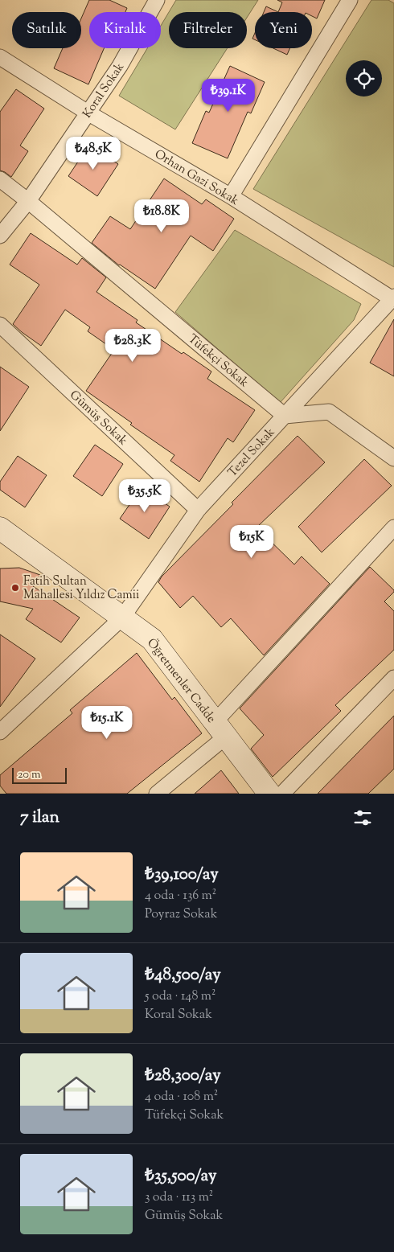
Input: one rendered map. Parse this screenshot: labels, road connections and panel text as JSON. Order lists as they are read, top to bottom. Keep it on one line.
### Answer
{"streets":{"street":["Koral Sokak","Orhan Gazi Sokak","Tüfekçi Sokak","Gümüş Sokak","Tezel Sokak","Öğretmenler Cadde"]},"crossings":[["Koral Sokak","Orhan Gazi Sokak"],["Koral Sokak","Tüfekçi Sokak"],["Orhan Gazi Sokak","Tezel Sokak"],["Tüfekçi Sokak","Tezel Sokak"],["Gümüş Sokak","Tezel Sokak"],["Tezel Sokak","Öğretmenler Cadde"]],"places":["Fatih Sultan Mahallesi Yıldız Camii"],"scale_bar":"20 m","page":{"chip":["Satılık","Kiralık","Filtreler","Yeni"],"price":["₺39.1K","₺48.5K","₺18.8K","₺28.3K","₺35.5K","₺15K","₺15.1K"],"scale":"20 m","heading":"7 ilan","list":[{"name":"₺39,100/ay","note":"4 oda · 136 m² · Poyraz Sokak"},{"name":"₺48,500/ay","note":"5 oda · 148 m² · Koral Sokak"},{"name":"₺28,300/ay","note":"4 oda · 108 m² · Tüfekçi Sokak"},{"name":"₺35,500/ay","note":"3 oda · 113 m² · Gümüş Sokak"}]}}
